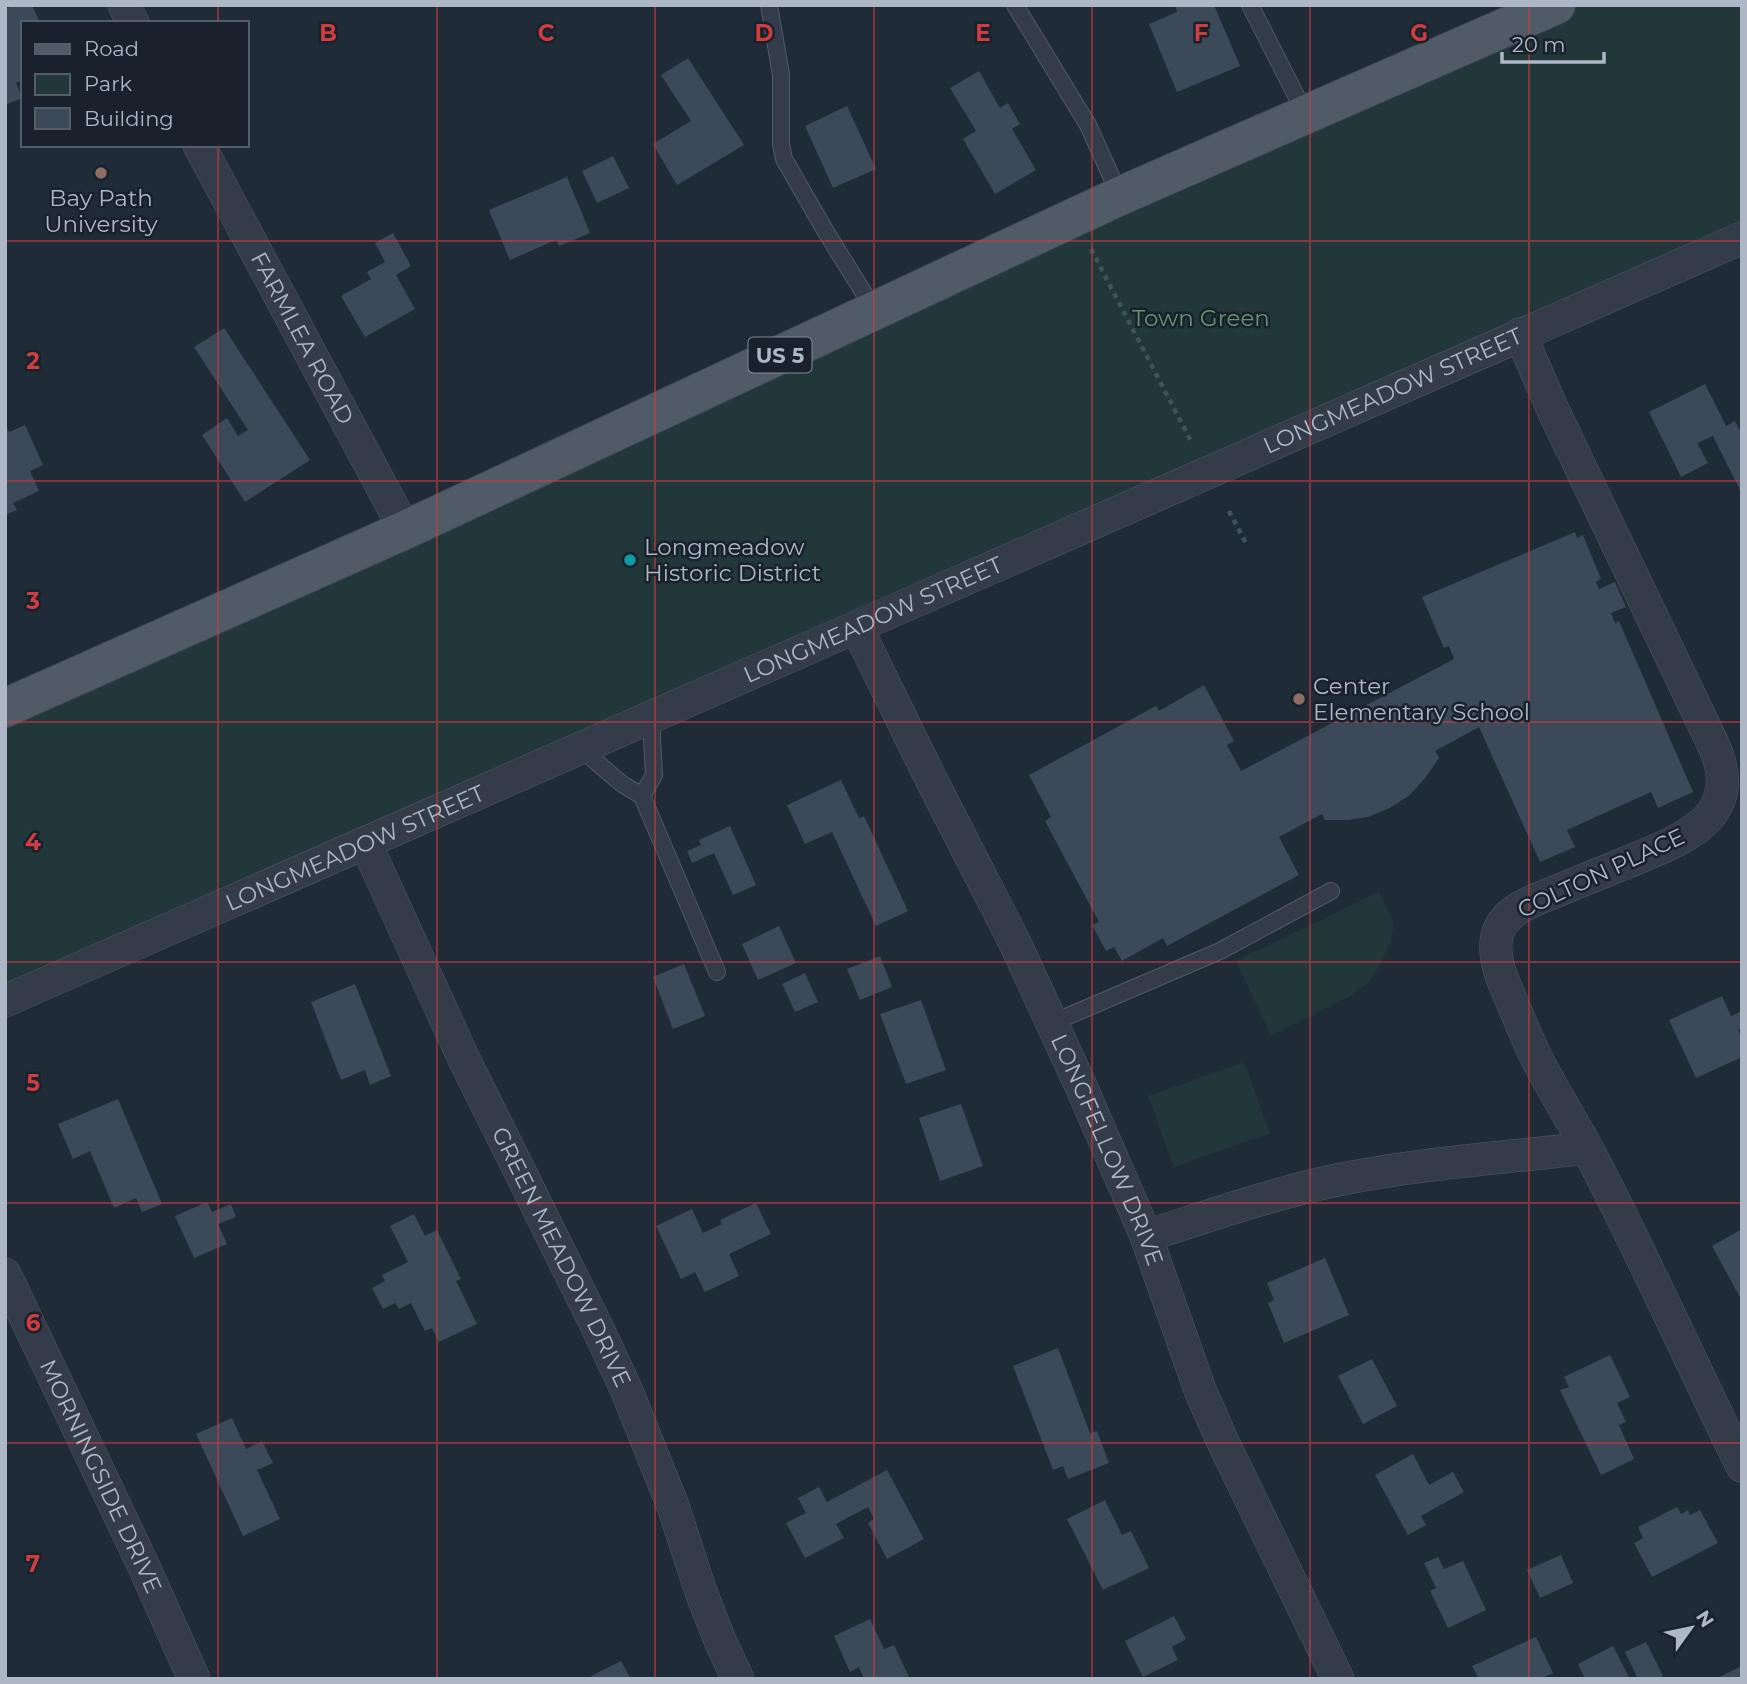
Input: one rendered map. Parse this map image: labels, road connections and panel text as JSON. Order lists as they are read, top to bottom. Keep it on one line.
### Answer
{"streets":{"main road":["US 5"],"street":["FARMLEA ROAD","LONGMEADOW STREET","COLTON PLACE","LONGFELLOW DRIVE","GREEN MEADOW DRIVE","MORNINGSIDE DRIVE"]},"crossings":[["FARMLEA ROAD","US 5"],["LONGMEADOW STREET","COLTON PLACE"],["LONGMEADOW STREET","LONGFELLOW DRIVE"],["LONGMEADOW STREET","GREEN MEADOW DRIVE"]],"parks":["Town Green"],"places":["Bay Path University","Longmeadow Historic District","Center Elementary School"],"legend":["Road","Park","Building"],"scale_bar":"20 m","north":"top right","grid":{"columns":["B","C","D","E","F","G"],"rows":["2","3","4","5","6","7"]}}
